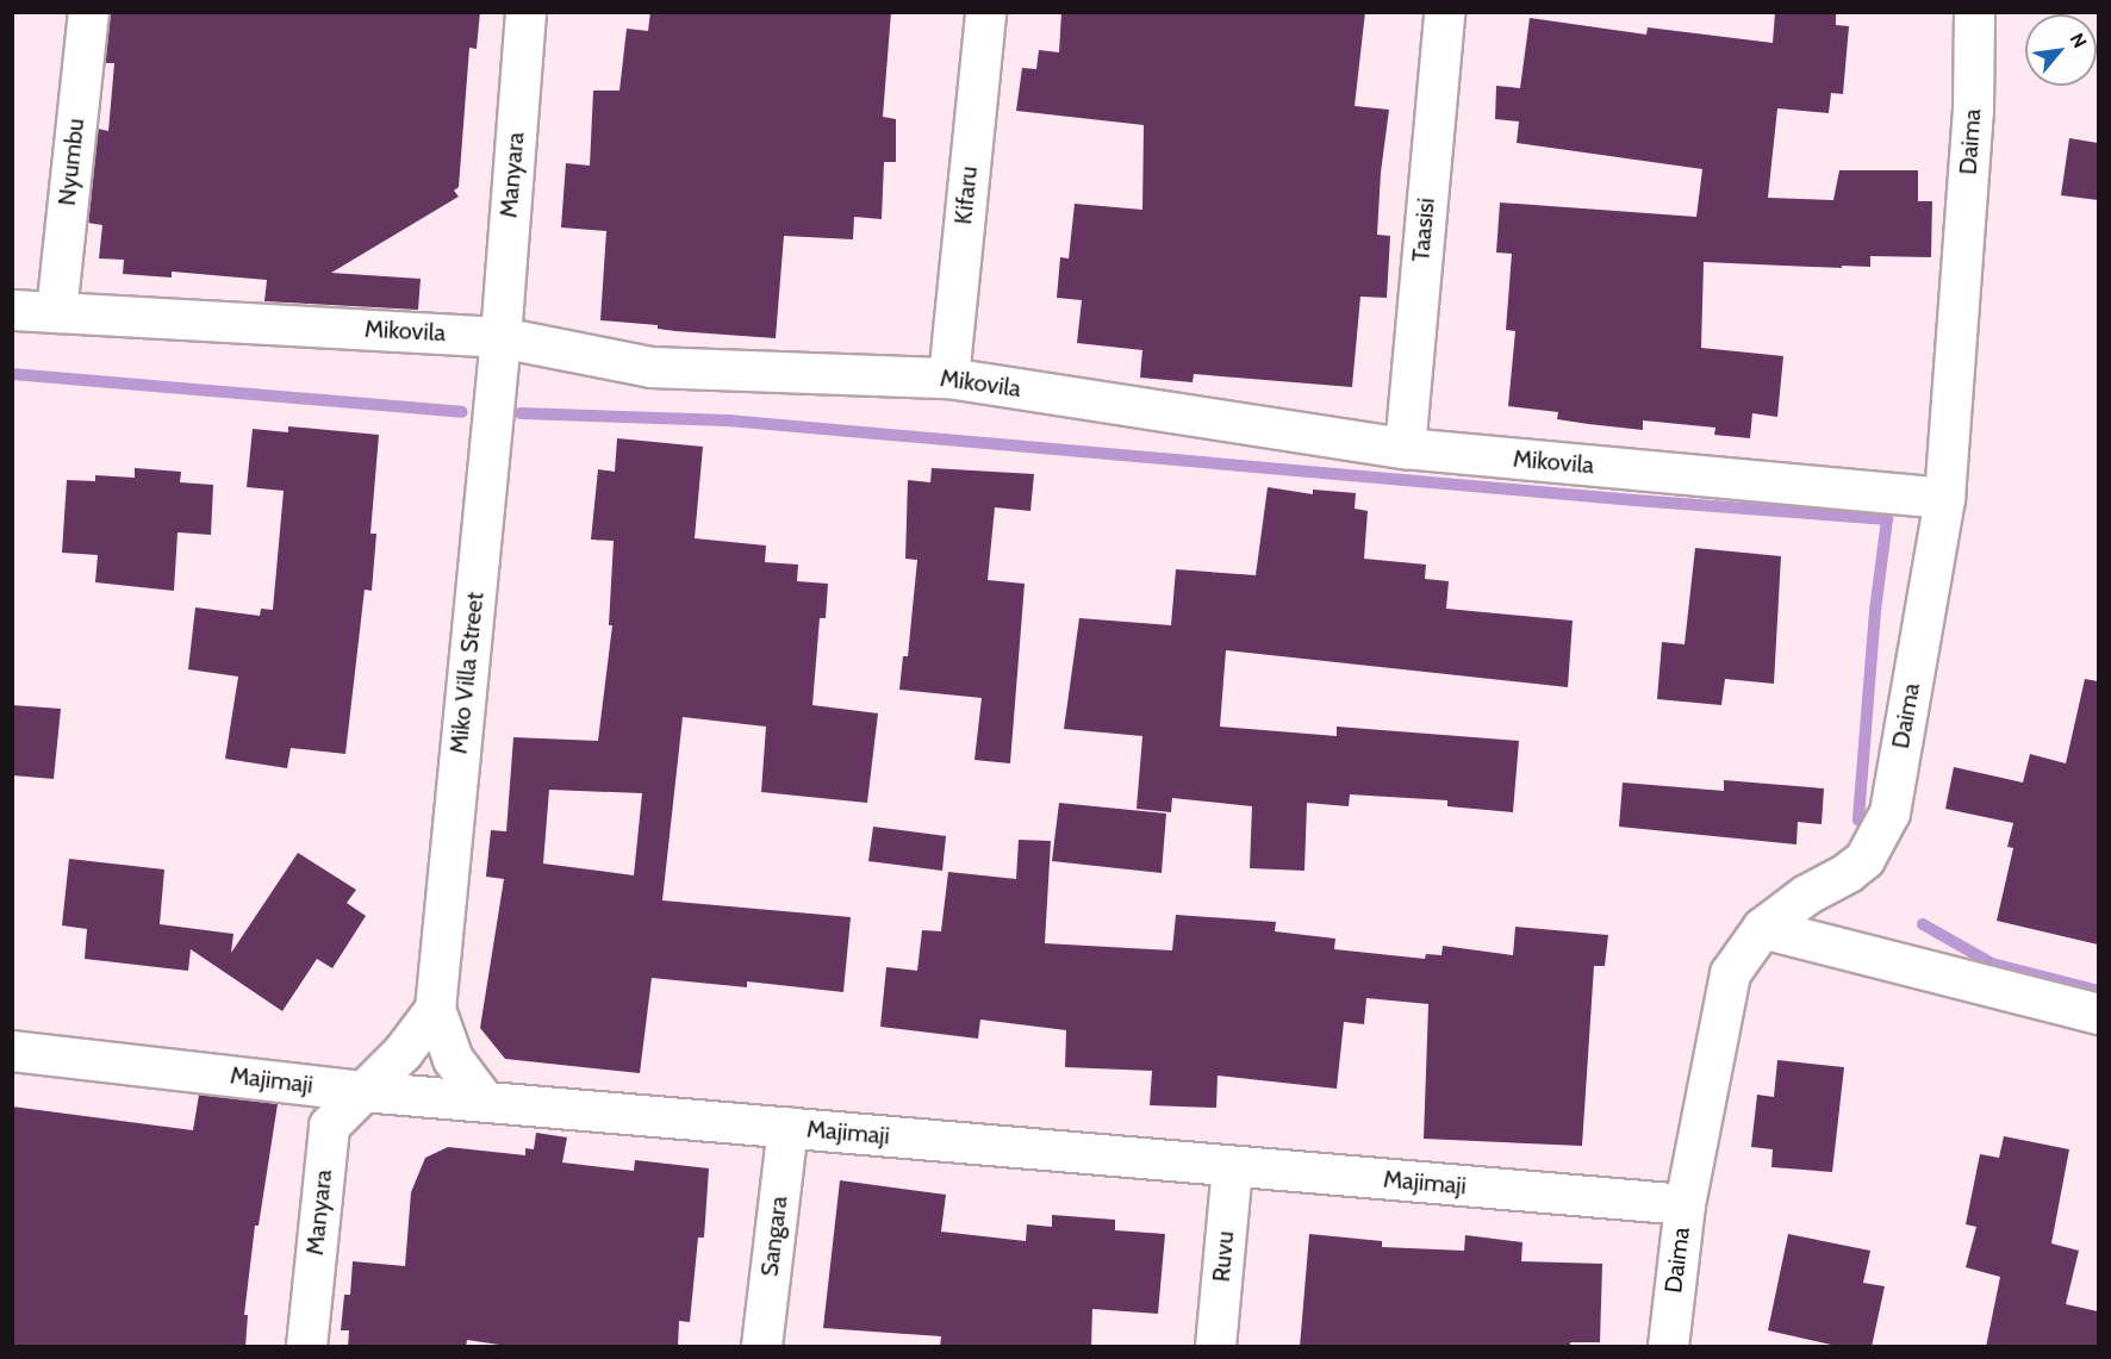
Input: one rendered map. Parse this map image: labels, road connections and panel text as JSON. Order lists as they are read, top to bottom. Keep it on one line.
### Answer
{"streets":{"street":["Daima","Nyumbu","Manyara","Kifaru","Taasisi","Mikovila","Miko Villa Street","Majimaji","Sangara","Ruvu"]},"crossings":[["Daima","Mikovila"],["Daima","Majimaji"],["Nyumbu","Mikovila"],["Manyara","Mikovila"],["Manyara","Miko Villa Street"],["Manyara","Majimaji"],["Kifaru","Mikovila"],["Taasisi","Mikovila"],["Mikovila","Miko Villa Street"],["Majimaji","Sangara"],["Majimaji","Ruvu"]],"north":"top right"}
